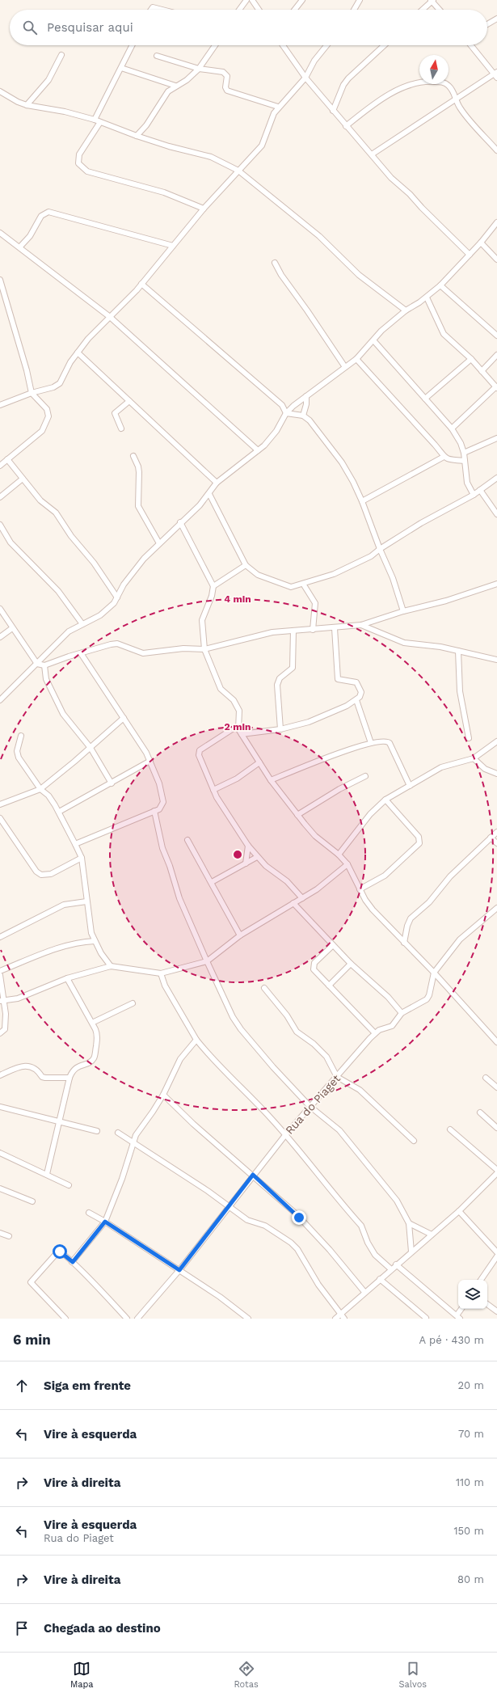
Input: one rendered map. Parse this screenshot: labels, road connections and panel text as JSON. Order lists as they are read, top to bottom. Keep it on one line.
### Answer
{"streets":{"street":["Rua do Piaget"]},"north":"top","page":{"search":"Pesquisar aqui","heading":["6 min","A pé · 430 m"],"list":[["Siga em frente","20 m"],["Vire à esquerda","70 m"],["Vire à direita","110 m"],["Vire à esquerda","Rua do Piaget","150 m"],["Vire à direita","80 m"],"Chegada ao destino"],"nav":["Mapa","Rotas","Salvos"]},"rings":["4 min","2 min"]}
